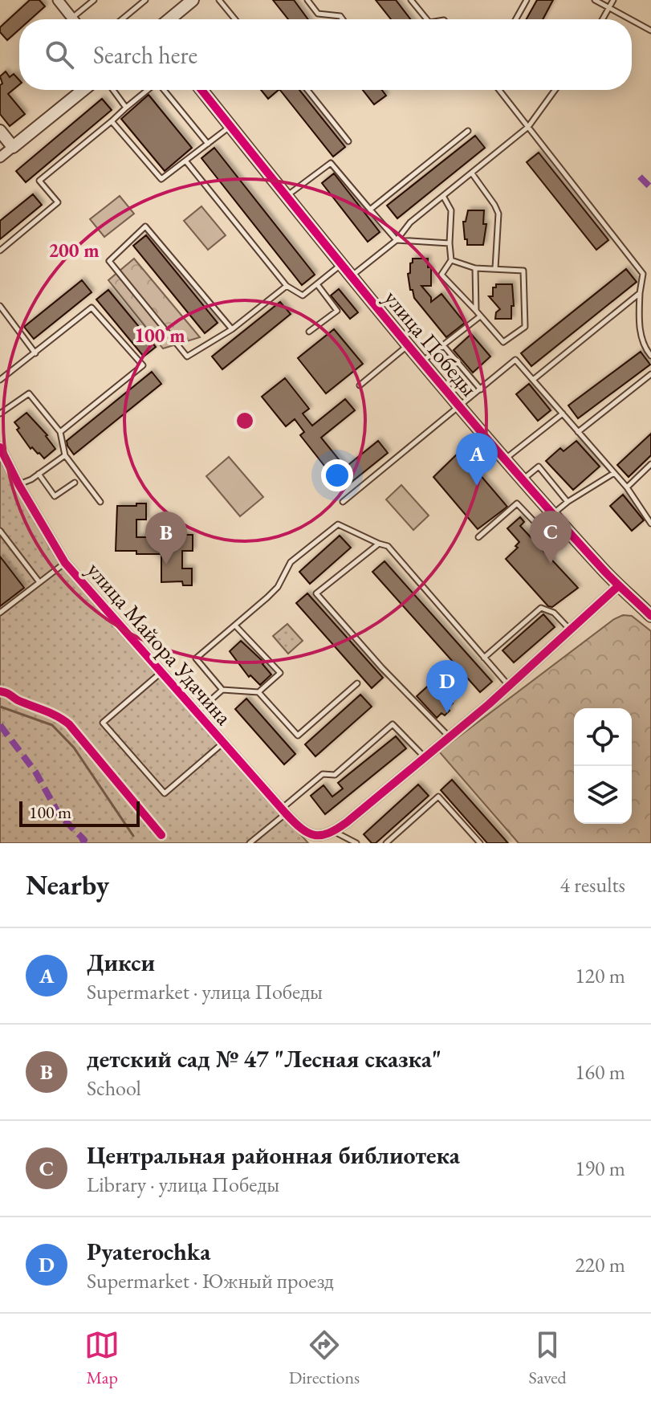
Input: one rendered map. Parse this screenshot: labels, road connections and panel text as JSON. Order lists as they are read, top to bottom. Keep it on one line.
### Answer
{"streets":{"street":["улица Победы","улица Майора Удачина"]},"scale_bar":"100 m","page":{"search":"Search here","pins":["A","C","B","D"],"scale":"100 m","heading":["Nearby","4 results"],"list":[{"mark":"A","name":"Дикси","note":"Supermarket · улица Победы","value":"120 m"},{"mark":"B","name":"детский сад № 47 \"Лесная сказка\"","note":"School","value":"160 m"},{"mark":"C","name":"Центральная районная библиотека","note":"Library · улица Победы","value":"190 m"},{"mark":"D","name":"Pyaterochka","note":"Supermarket · Южный проезд","value":"220 m"}],"nav":["Map","Directions","Saved"]},"rings":["200 m","100 m"]}
